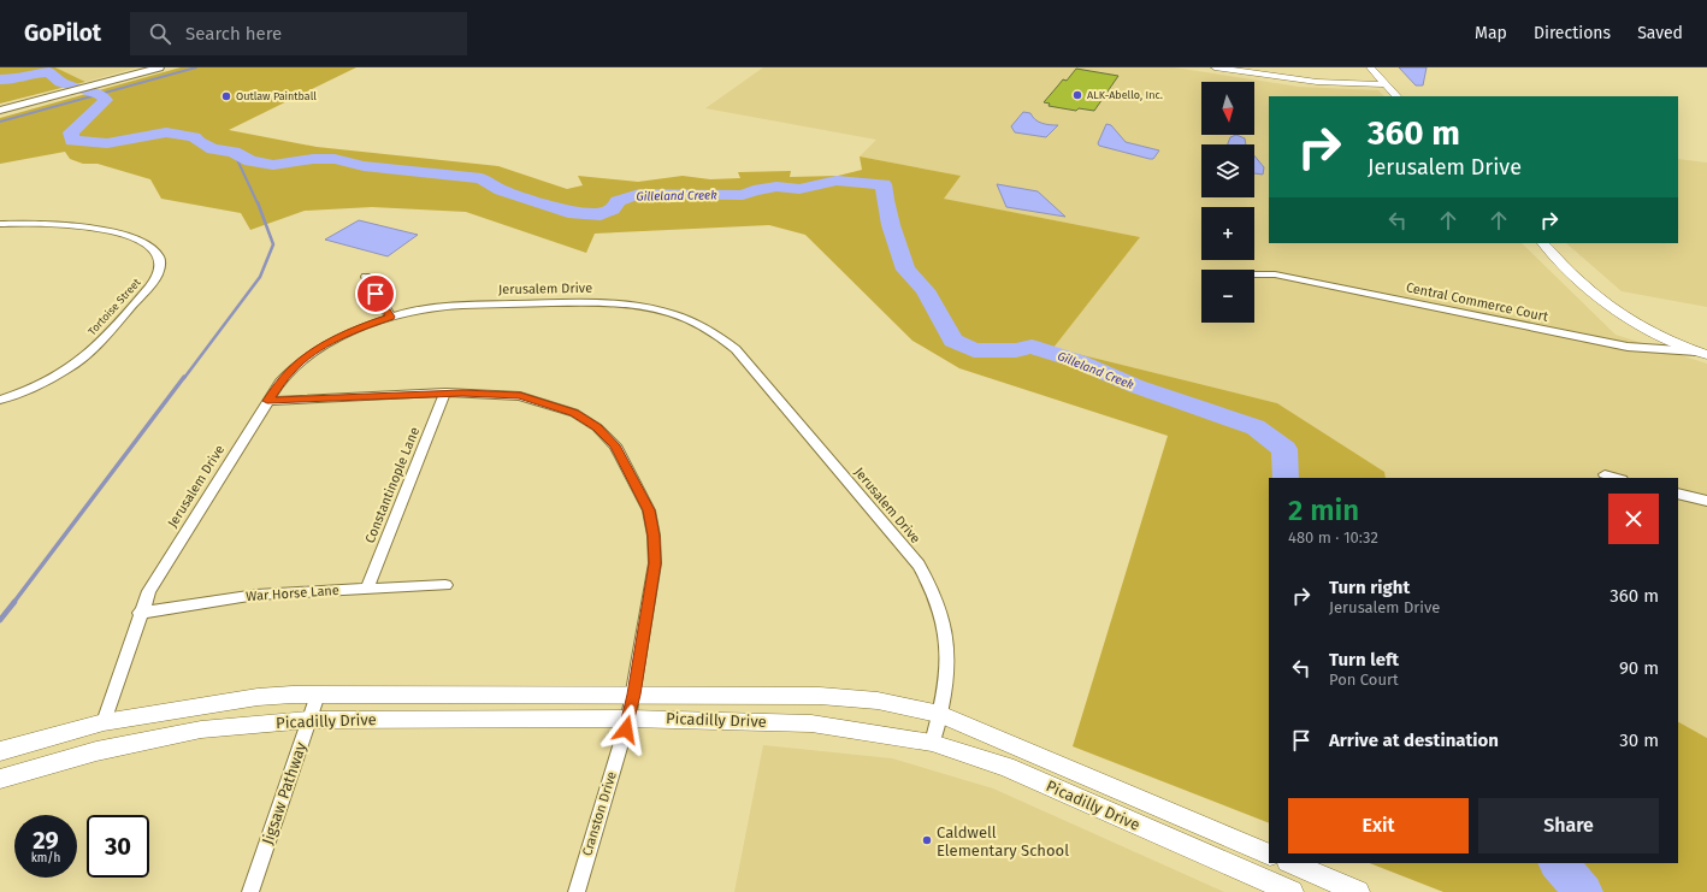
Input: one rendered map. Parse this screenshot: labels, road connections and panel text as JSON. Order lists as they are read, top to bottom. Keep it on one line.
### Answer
{"streets":{"street":["Jerusalem Drive","Central Commerce Court","Tortoise Street","Constantinople Lane","War Horse Lane","Picadilly Drive","Jigsaw Pathway","Cranston Drive"]},"crossings":[["Jerusalem Drive","War Horse Lane"],["Jerusalem Drive","Picadilly Drive"],["Jerusalem Drive","Cranston Drive"],["Constantinople Lane","War Horse Lane"],["Constantinople Lane","Cranston Drive"],["Picadilly Drive","Jigsaw Pathway"],["Picadilly Drive","Cranston Drive"]],"water":["Gilleland Creek"],"places":["ALK-Abello, Inc.","Outlaw Paintball","Caldwell Elementary School"],"north":"bottom","page":{"header":"GoPilot","search":"Search here","nav":["Map","Directions","Saved"],"map_buttons":["+","−"],"turn":["360 m","Jerusalem Drive"],"heading":["2 min","480 m · 10:32"],"list":[{"name":"Turn right","note":"Jerusalem Drive","value":"360 m"},{"name":"Turn left","note":"Pon Court","value":"90 m"},{"name":"Arrive at destination","value":"30 m"}],"buttons":["Exit","Share"],"speed":"29 km/h","limit":"30"}}
